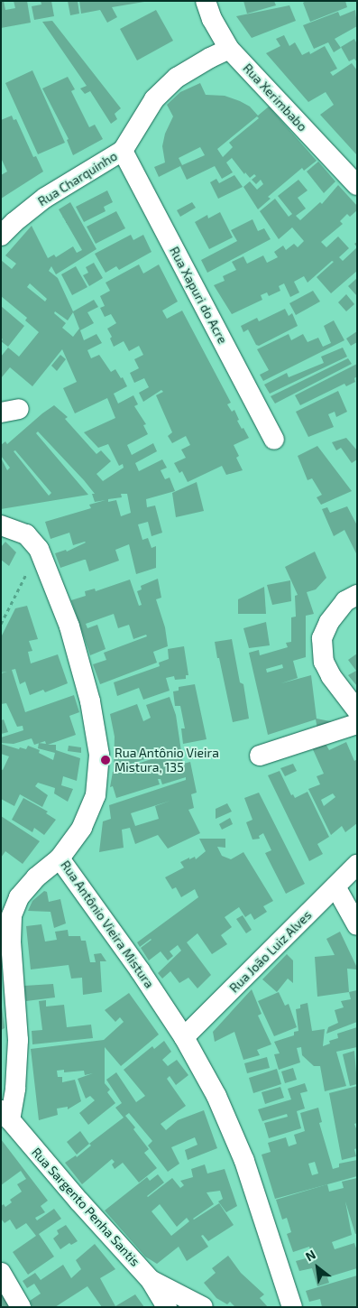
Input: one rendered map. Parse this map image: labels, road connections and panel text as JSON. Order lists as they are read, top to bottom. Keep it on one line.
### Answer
{"streets":{"street":["Rua Xerimbabo","Rua Charquinho","Rua Xapuri do Acre","Rua Antônio Vieira Mistura","Rua João Luiz Alves","Rua Sargento Penha Santis"]},"crossings":[["Rua Xerimbabo","Rua Charquinho"],["Rua Charquinho","Rua Xapuri do Acre"],["Rua Antônio Vieira Mistura","Rua João Luiz Alves"]],"places":["Rua Antônio Vieira Mistura, 135"],"north":"top left"}
